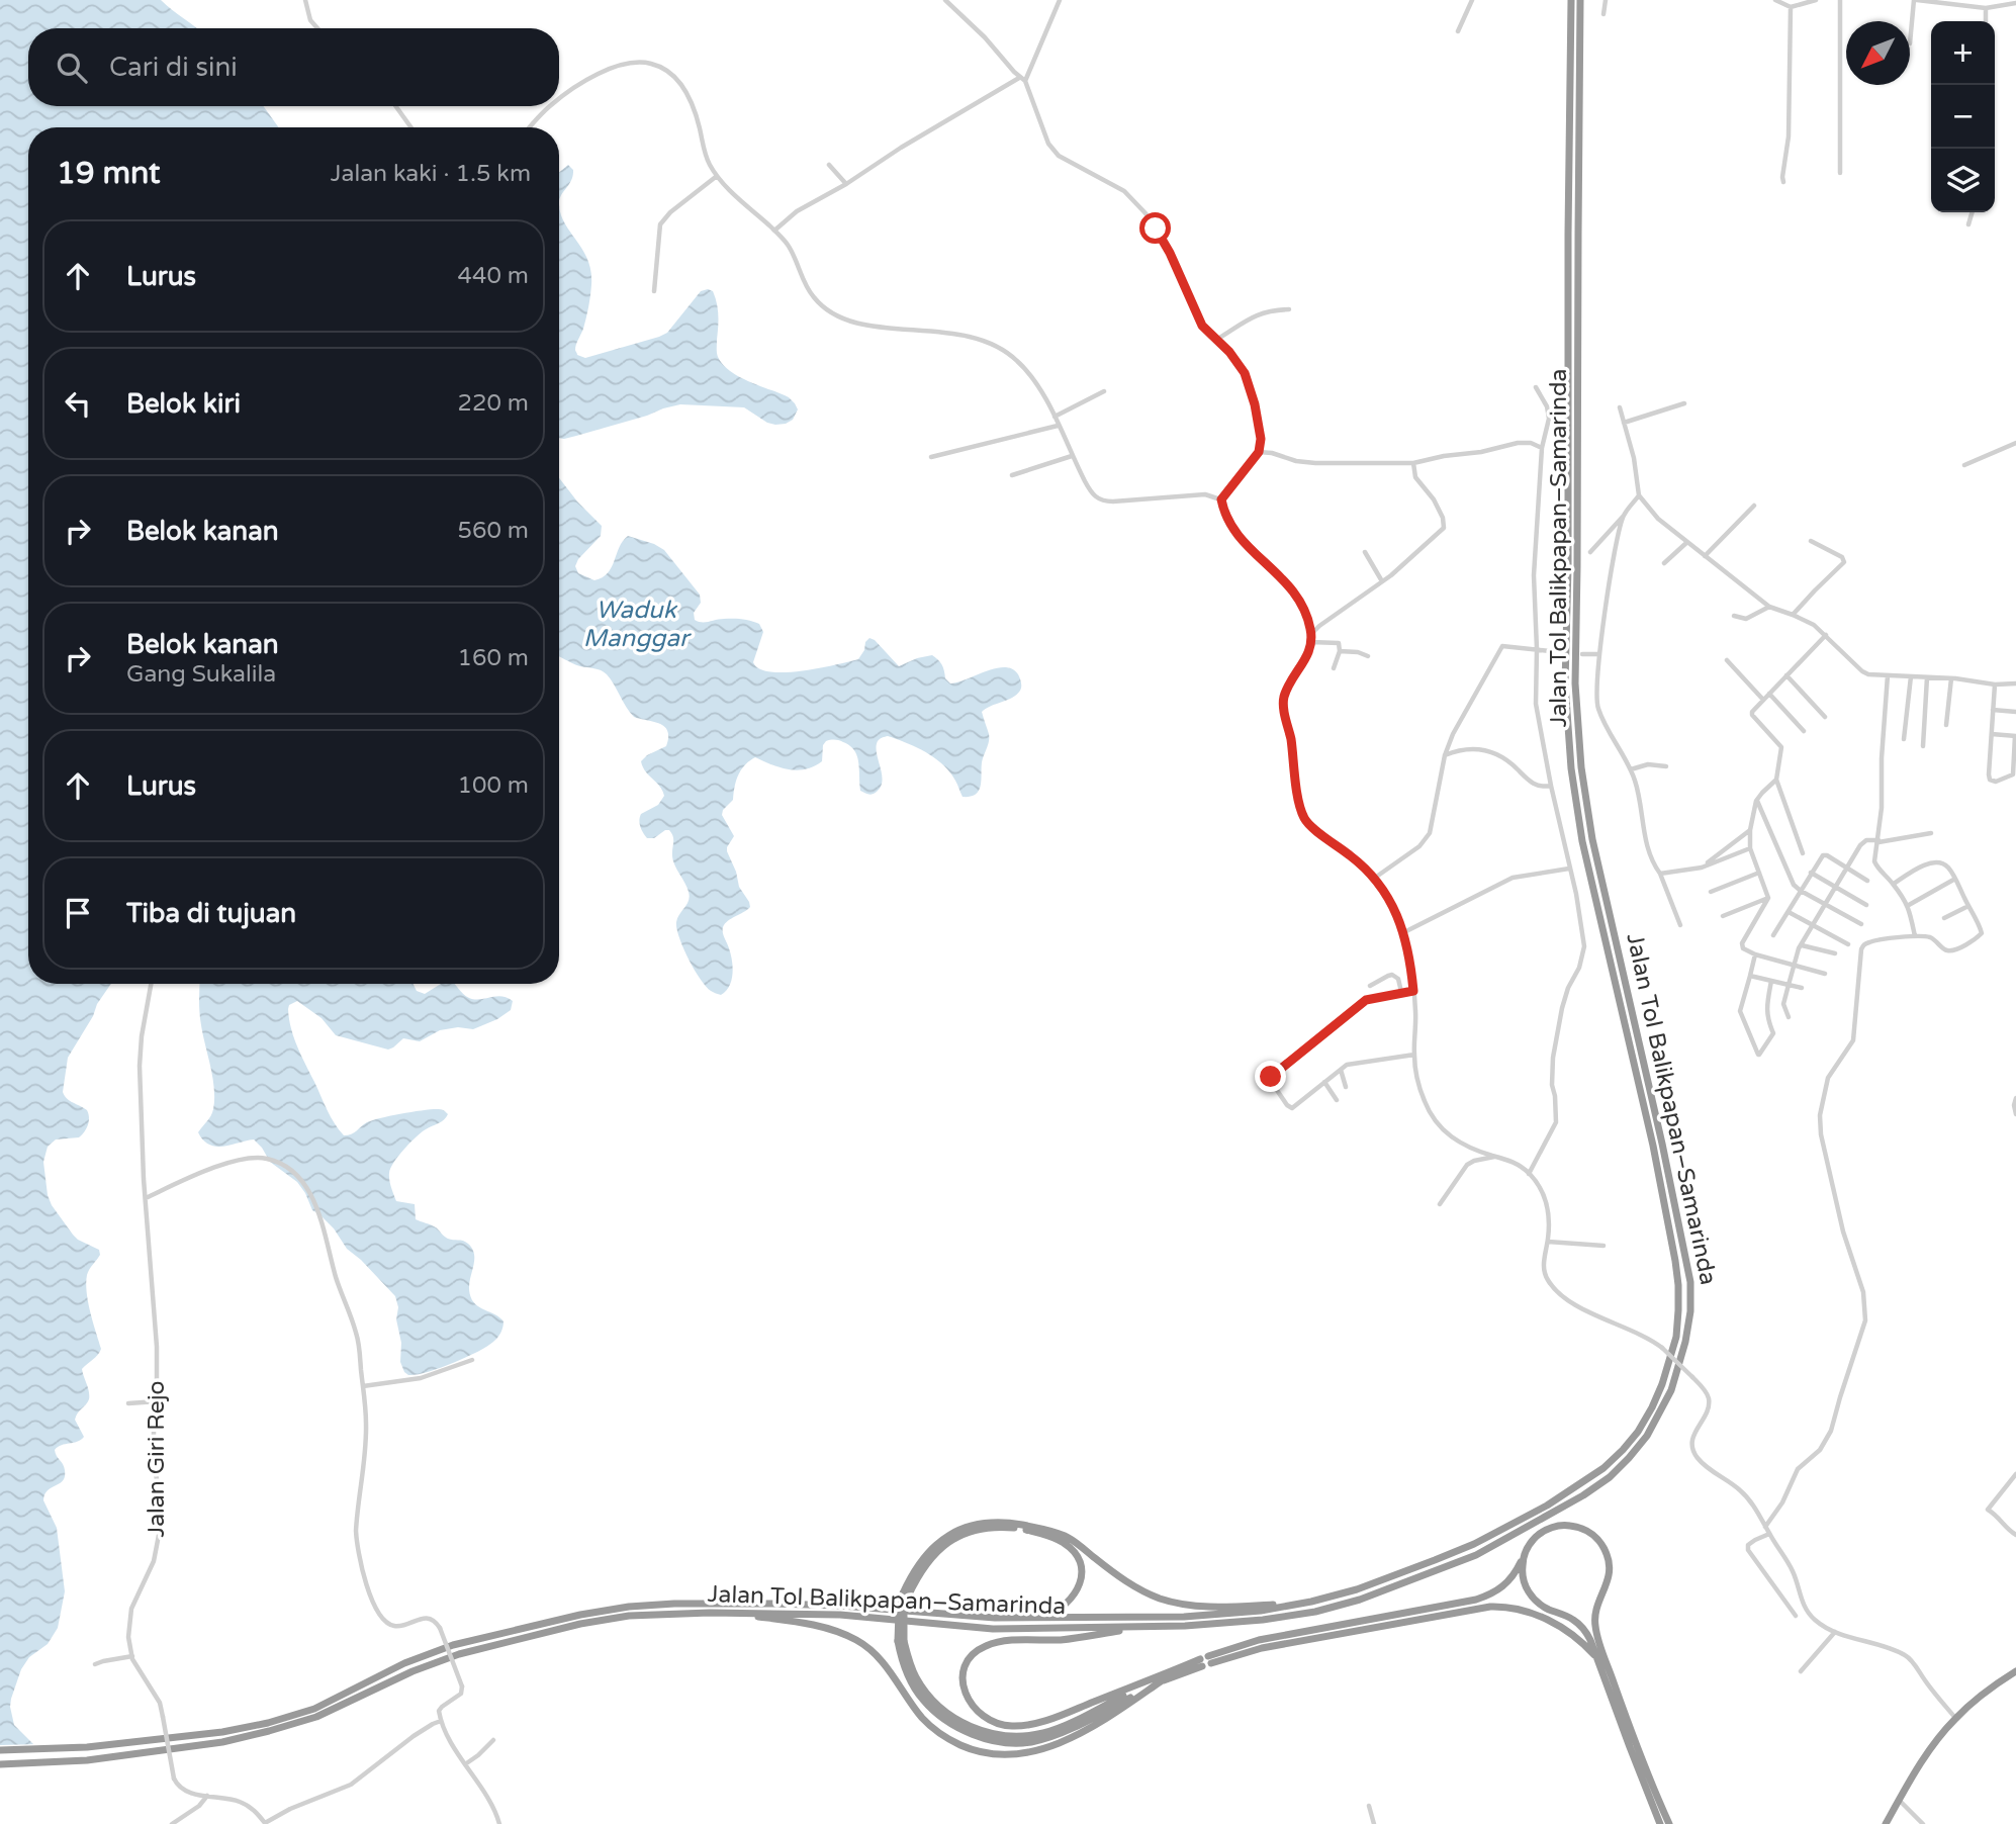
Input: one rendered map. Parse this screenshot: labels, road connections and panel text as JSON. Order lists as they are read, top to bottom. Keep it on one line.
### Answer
{"streets":{"highway":["Jalan Tol Balikpapan–Samarinda"],"street":["Jalan Giri Rejo"]},"water":["Waduk Manggar"],"north":"bottom left","page":{"map_buttons":["+","−"],"search":"Cari di sini","heading":["19 mnt","Jalan kaki · 1.5 km"],"list":[["Lurus","440 m"],["Belok kiri","220 m"],["Belok kanan","560 m"],["Belok kanan","Gang Sukalila","160 m"],["Lurus","100 m"],"Tiba di tujuan"]}}
